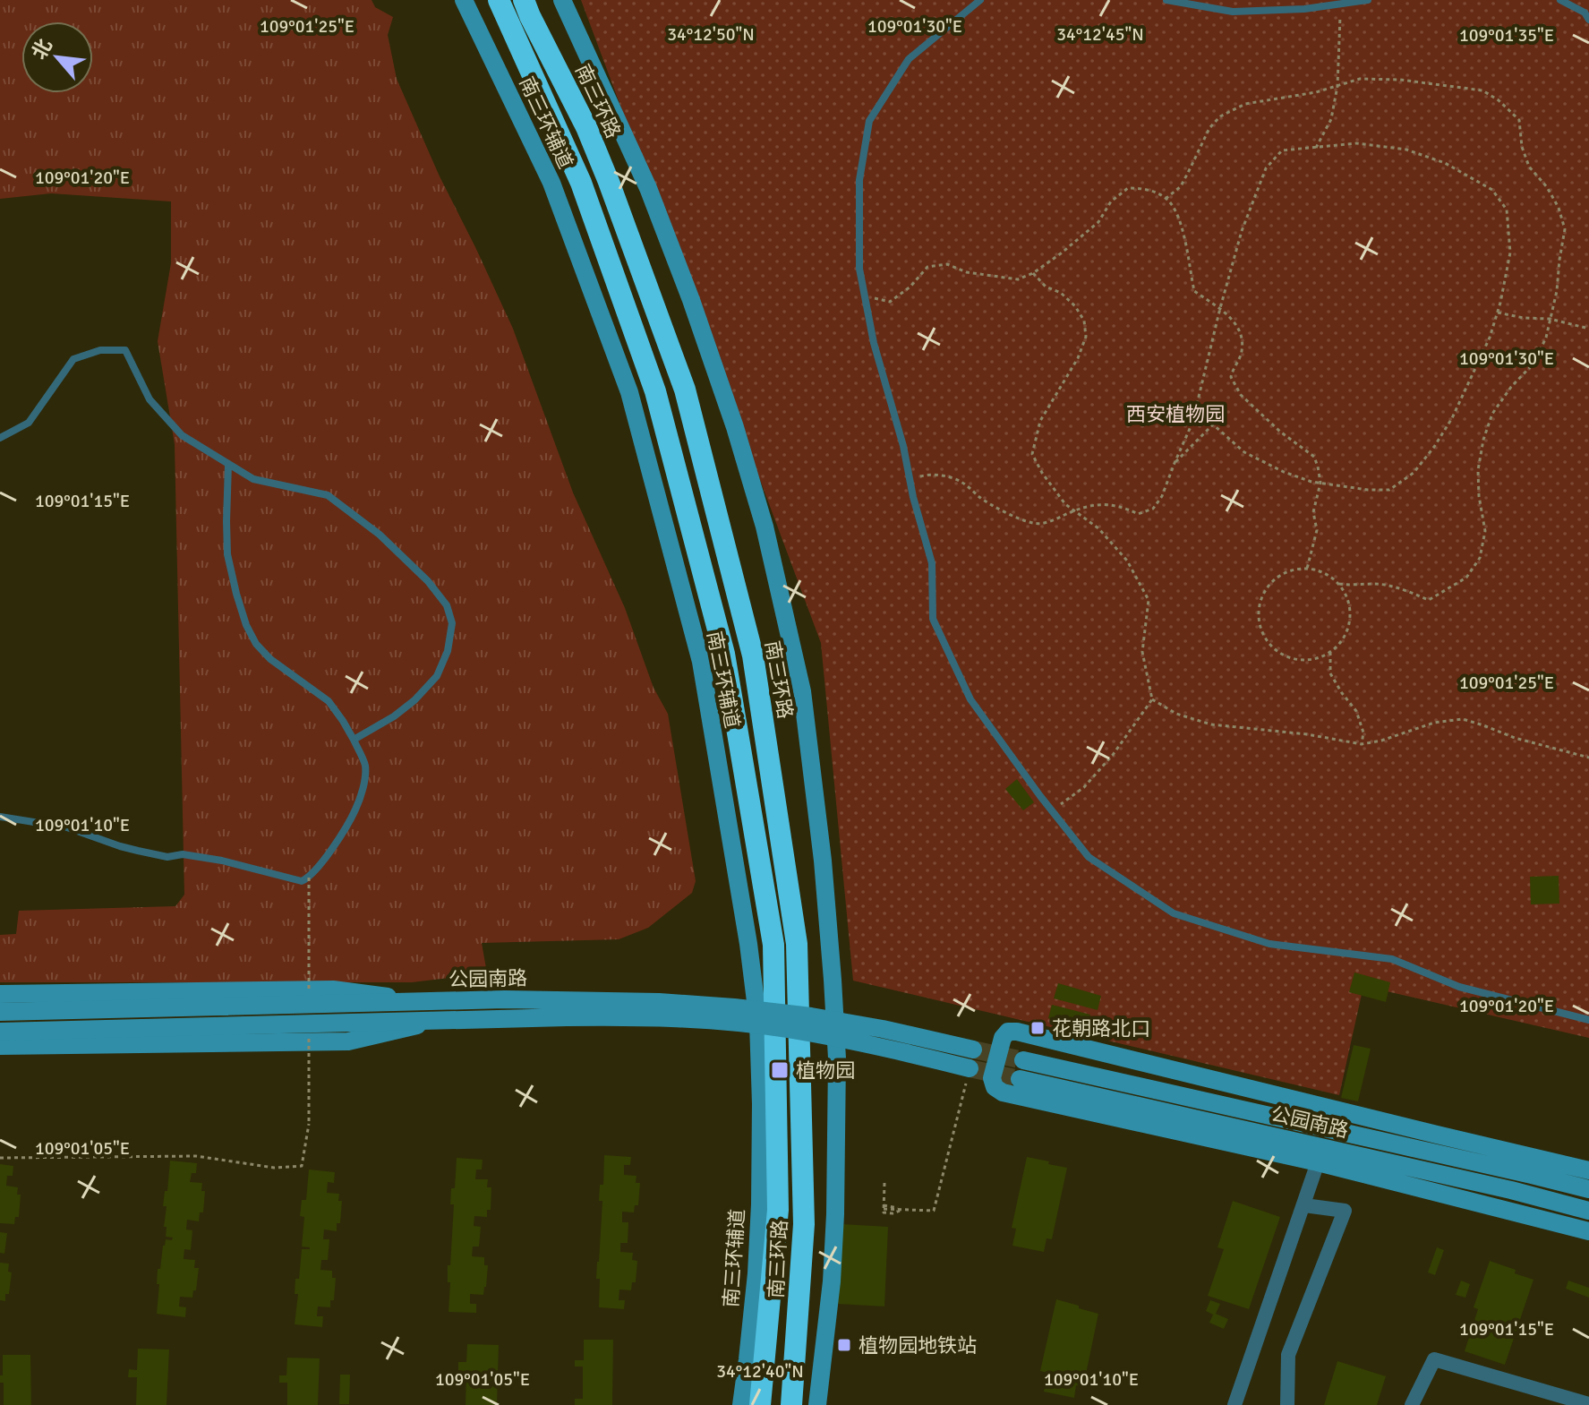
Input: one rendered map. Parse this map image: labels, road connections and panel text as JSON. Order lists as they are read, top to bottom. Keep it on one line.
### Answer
{"streets":{"highway":["南三环路"],"main road":["南三环辅道","公园南路"]},"parks":["西安植物园"],"places":{"transit":["花朝路北口","植物园","植物园地铁站"]},"north":"top left","coordinates":["109°01'25\"E","109°01'30\"E","34°12'50\"N","34°12'45\"N","109°01'35\"E","109°01'20\"E","109°01'15\"E","109°01'10\"E","109°01'05\"E","34°12'40\"N"]}
